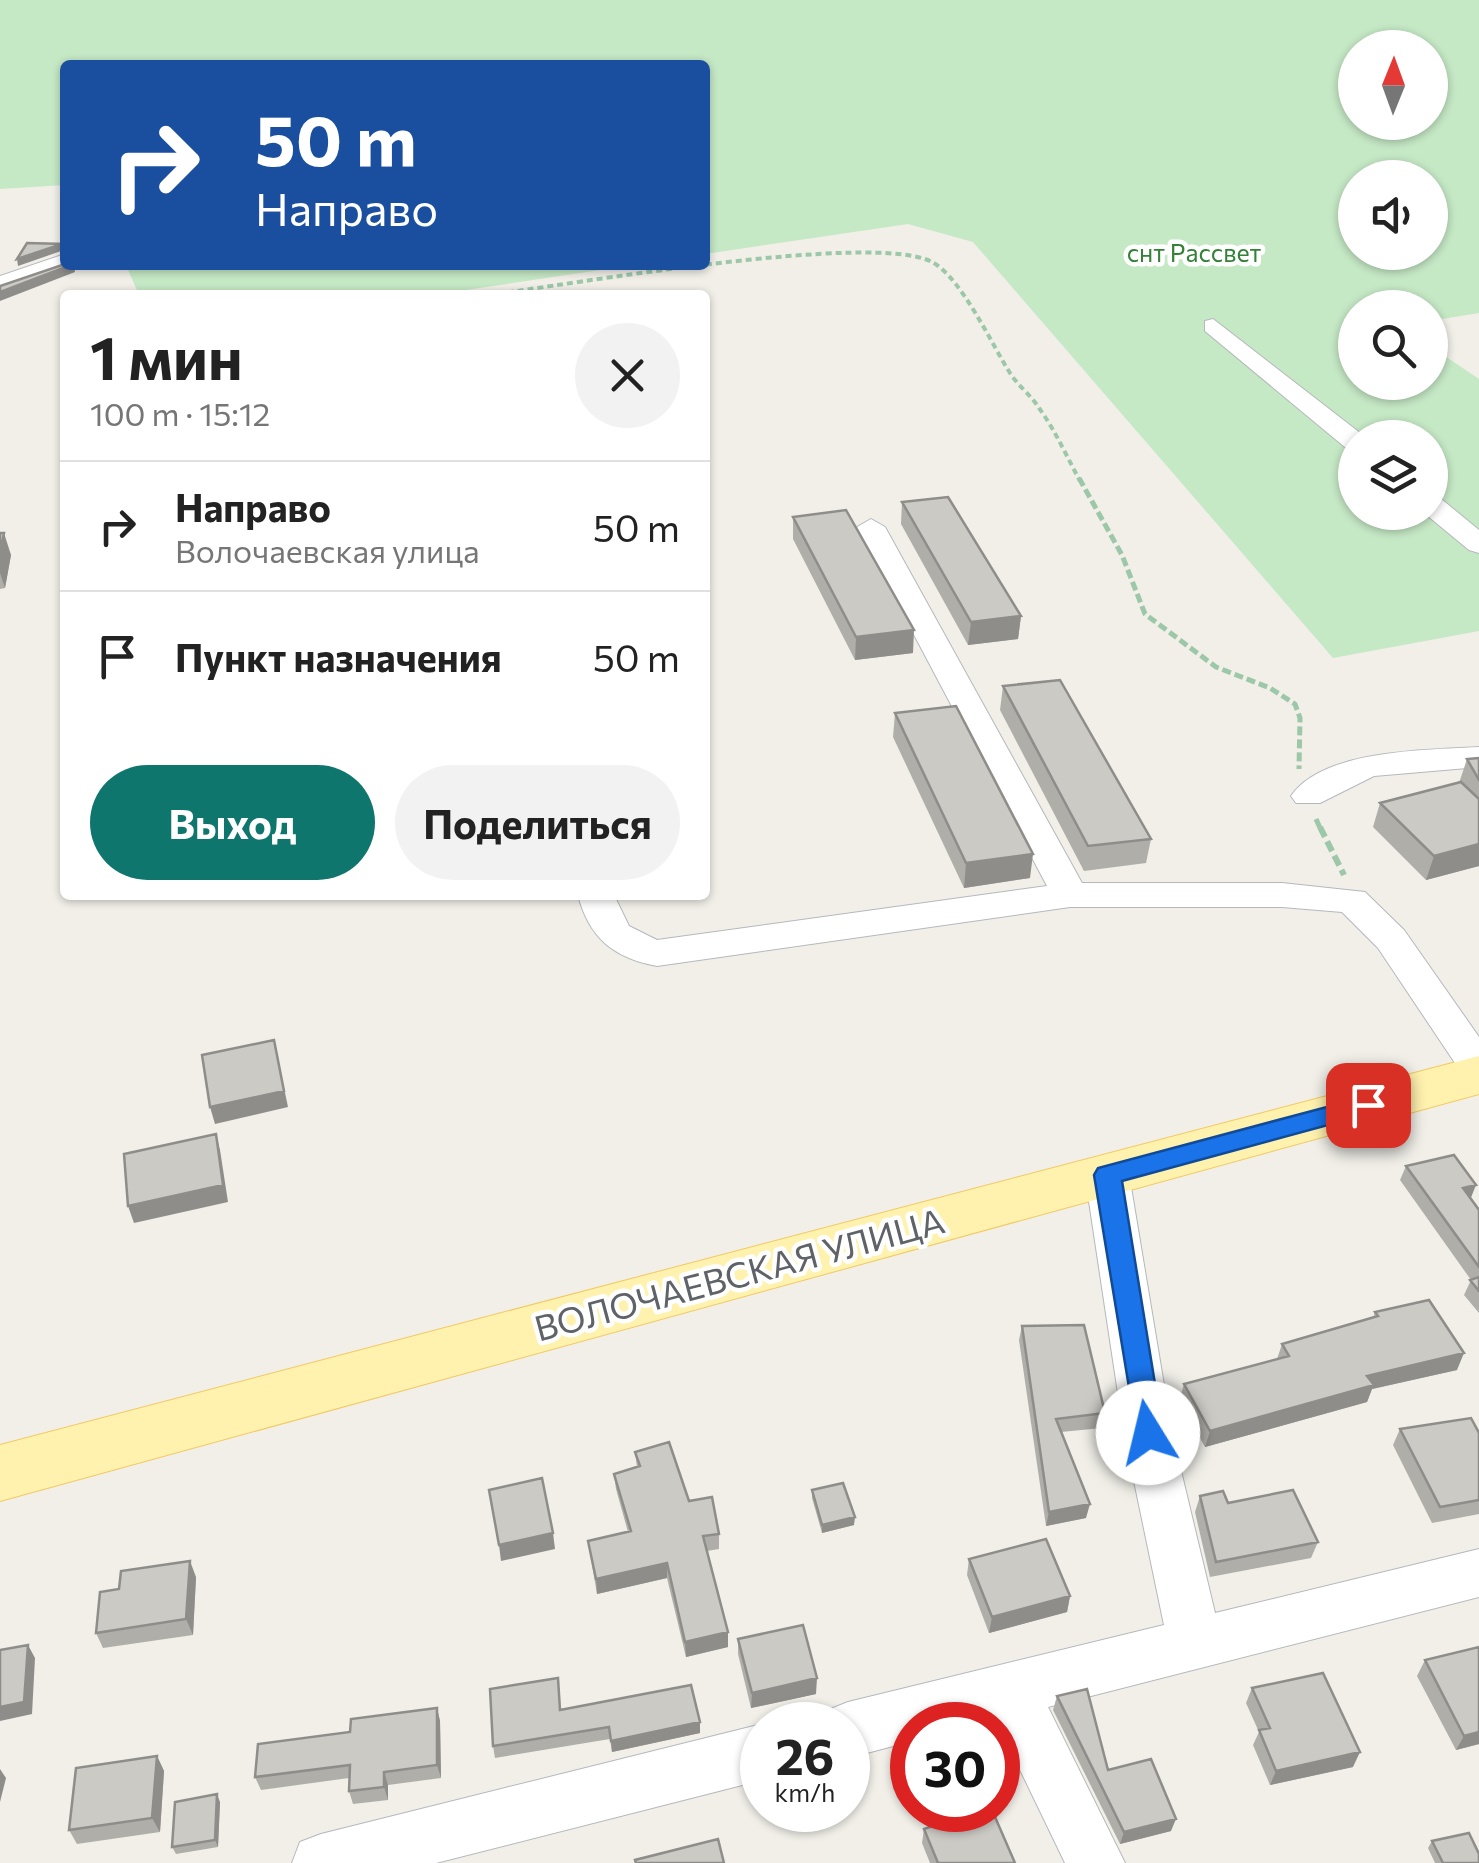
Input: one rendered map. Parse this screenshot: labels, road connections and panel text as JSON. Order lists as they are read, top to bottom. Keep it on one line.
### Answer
{"streets":{"main road":["ВОЛОЧАЕВСКАЯ УЛИЦА"]},"parks":["снт Рассвет"],"north":"top","page":{"turn":["50 m","Направо"],"heading":["1 мин","100 m · 15:12"],"list":[{"name":"Направо","note":"Волочаевская улица","value":"50 m"},{"name":"Пункт назначения","value":"50 m"}],"buttons":["Выход","Поделиться"],"speed":"26 km/h","limit":"30"}}
